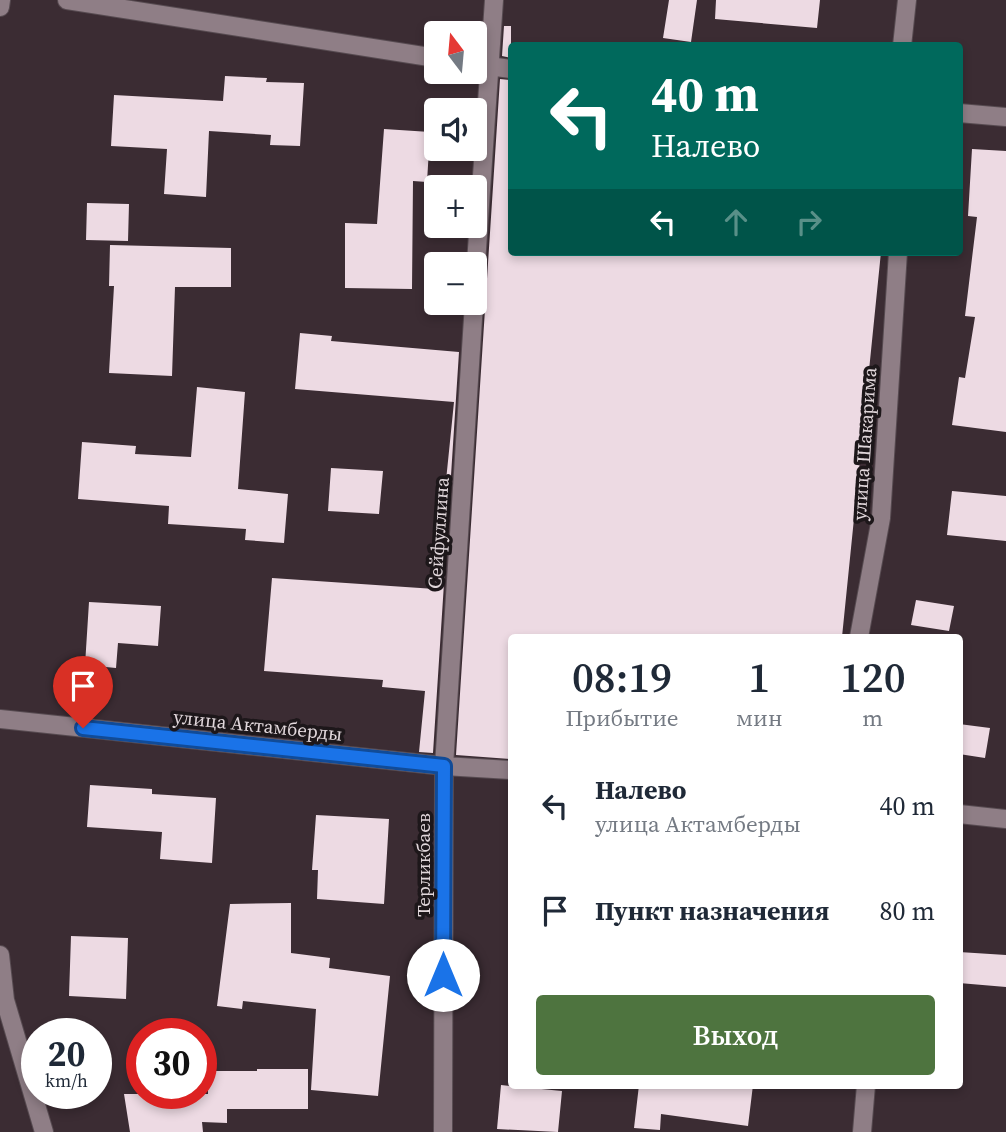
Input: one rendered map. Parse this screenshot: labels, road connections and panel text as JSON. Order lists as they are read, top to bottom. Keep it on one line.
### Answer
{"streets":{"street":["улица Шакарима","Сейфуллина","улица Актамберды","Терликбаев"]},"crossings":[["Сейфуллина","улица Актамберды"],["Сейфуллина","Терликбаев"],["улица Актамберды","Терликбаев"]],"north":"top","page":{"map_buttons":["+","−"],"turn":["40 m","Налево"],"eta":["08:19","Прибытие","1","мин","120","m"],"list":[{"name":"Налево","note":"улица Актамберды","value":"40 m"},{"name":"Пункт назначения","value":"80 m"}],"buttons":"Выход","speed":"20 km/h","limit":"30"}}
